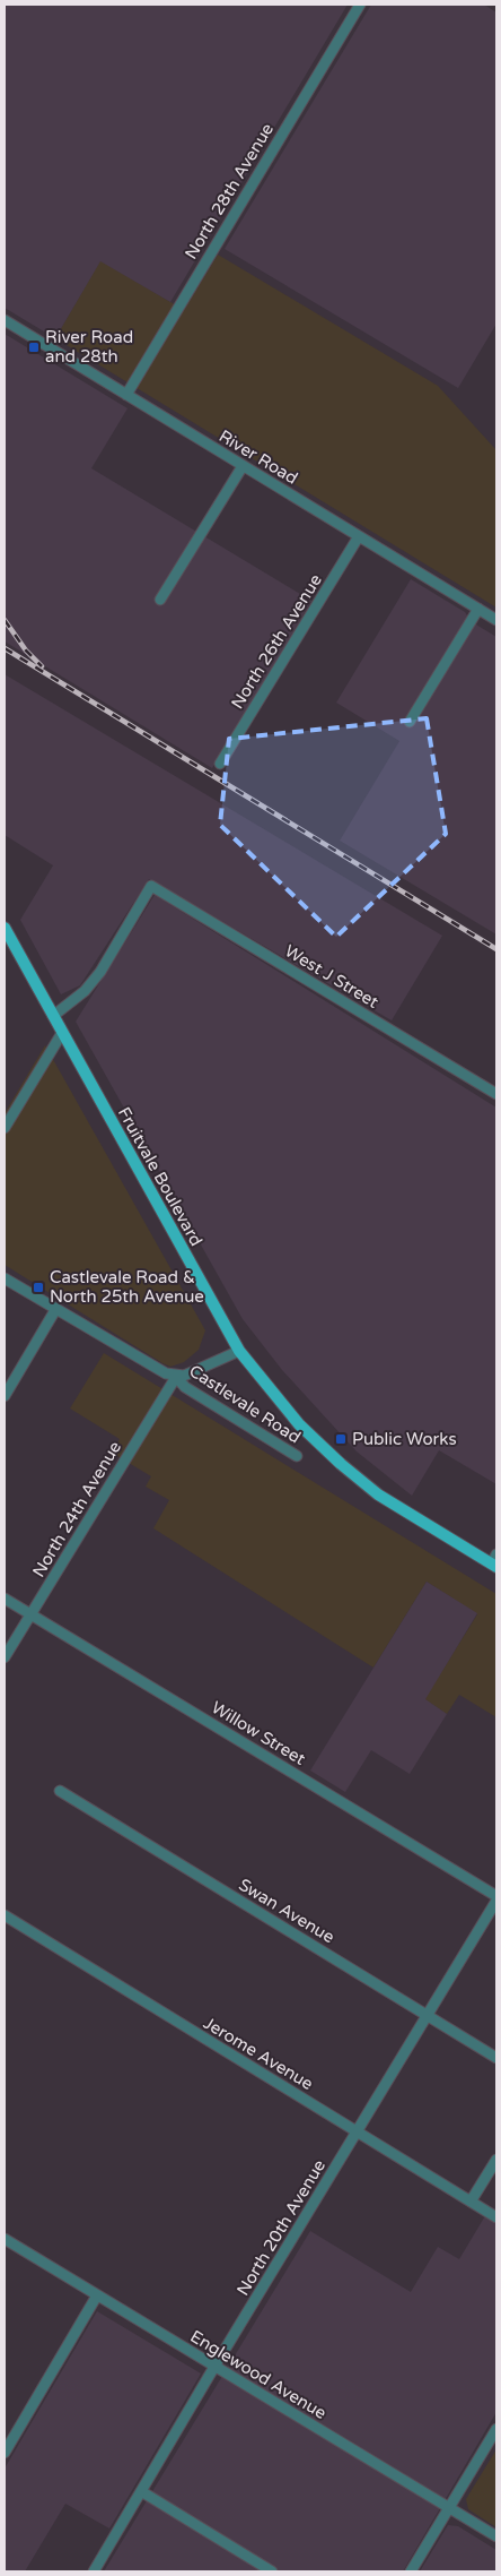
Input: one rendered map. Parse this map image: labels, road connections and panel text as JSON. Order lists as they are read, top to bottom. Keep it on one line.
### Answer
{"streets":{"main road":["Fruitvale Boulevard"],"street":["North 28th Avenue","River Road","North 26th Avenue","West J Street","Castlevale Road","North 24th Avenue","Willow Street","Swan Avenue","Jerome Avenue","North 20th Avenue","Englewood Avenue"]},"crossings":[["North 28th Avenue","River Road"],["River Road","North 26th Avenue"],["West J Street","Fruitvale Boulevard"],["Fruitvale Boulevard","Castlevale Road"],["Castlevale Road","North 24th Avenue"],["North 24th Avenue","Willow Street"],["Willow Street","North 20th Avenue"],["Swan Avenue","North 20th Avenue"],["Jerome Avenue","North 20th Avenue"],["North 20th Avenue","Englewood Avenue"]],"places":{"transit":["River Road and 28th","Castlevale Road & North 25th Avenue","Public Works"]}}
